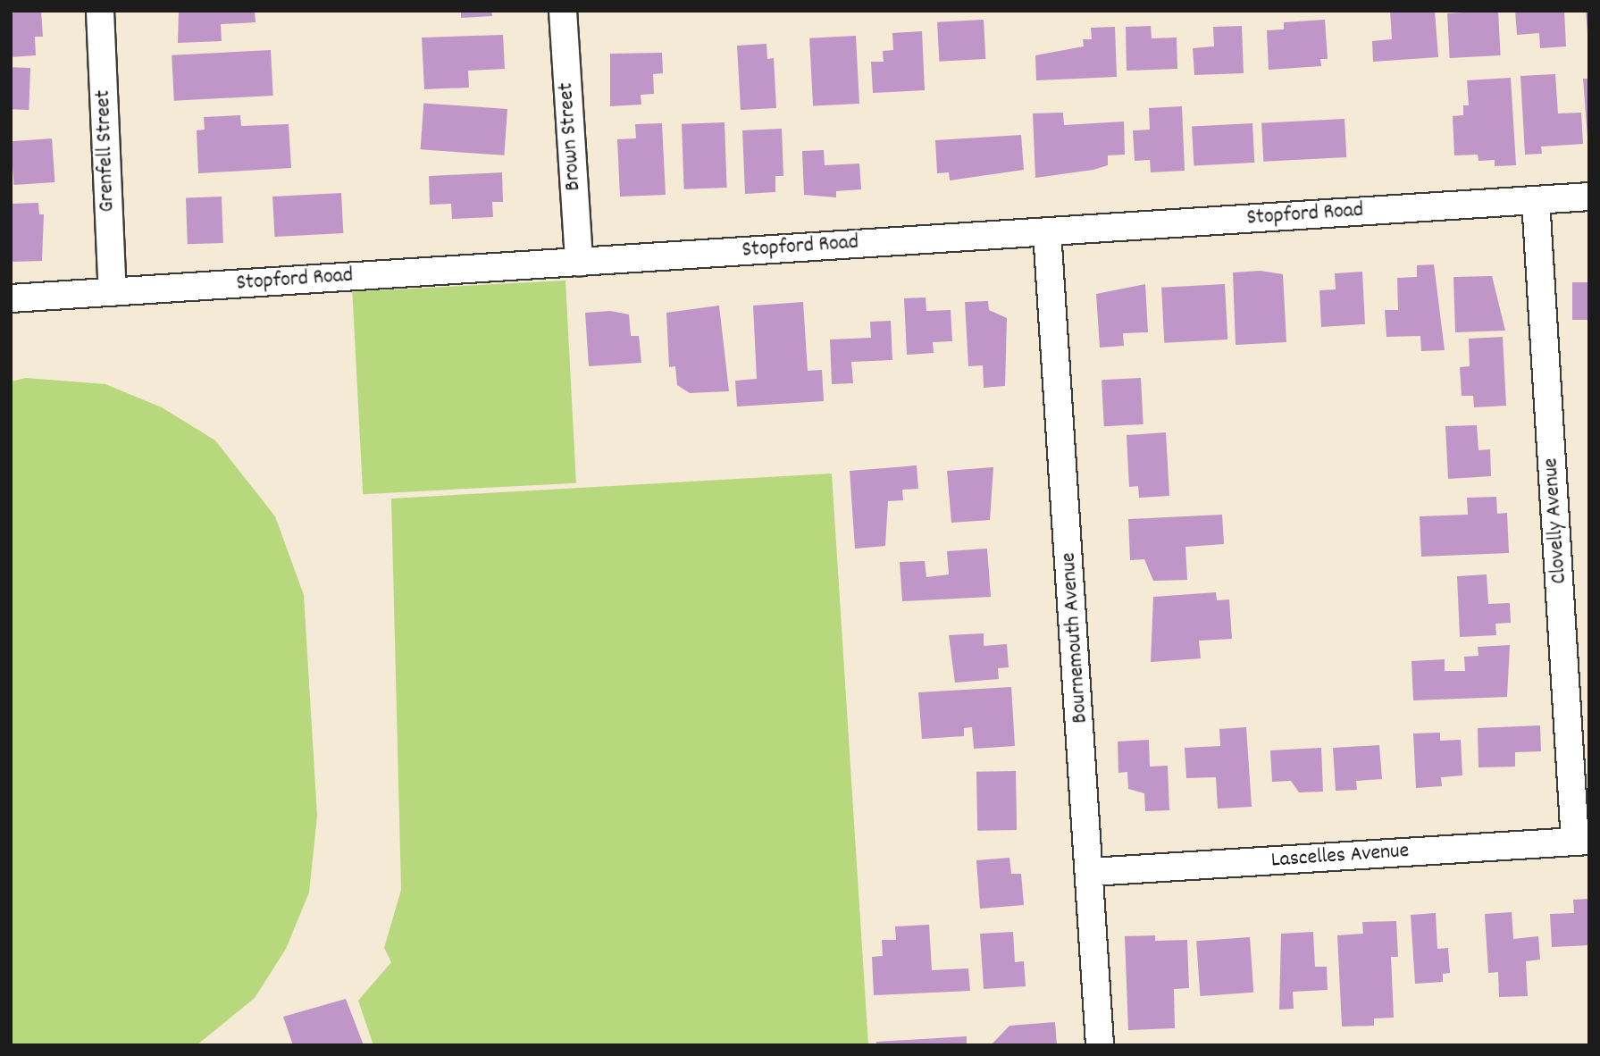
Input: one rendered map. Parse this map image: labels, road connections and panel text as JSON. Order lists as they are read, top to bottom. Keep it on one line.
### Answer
{"streets":{"street":["Brown Street","Grenfell Street","Stopford Road","Clovelly Avenue","Bournemouth Avenue","Lascelles Avenue"]},"crossings":[["Brown Street","Stopford Road"],["Grenfell Street","Stopford Road"],["Stopford Road","Clovelly Avenue"],["Stopford Road","Bournemouth Avenue"],["Clovelly Avenue","Lascelles Avenue"],["Bournemouth Avenue","Lascelles Avenue"]]}
